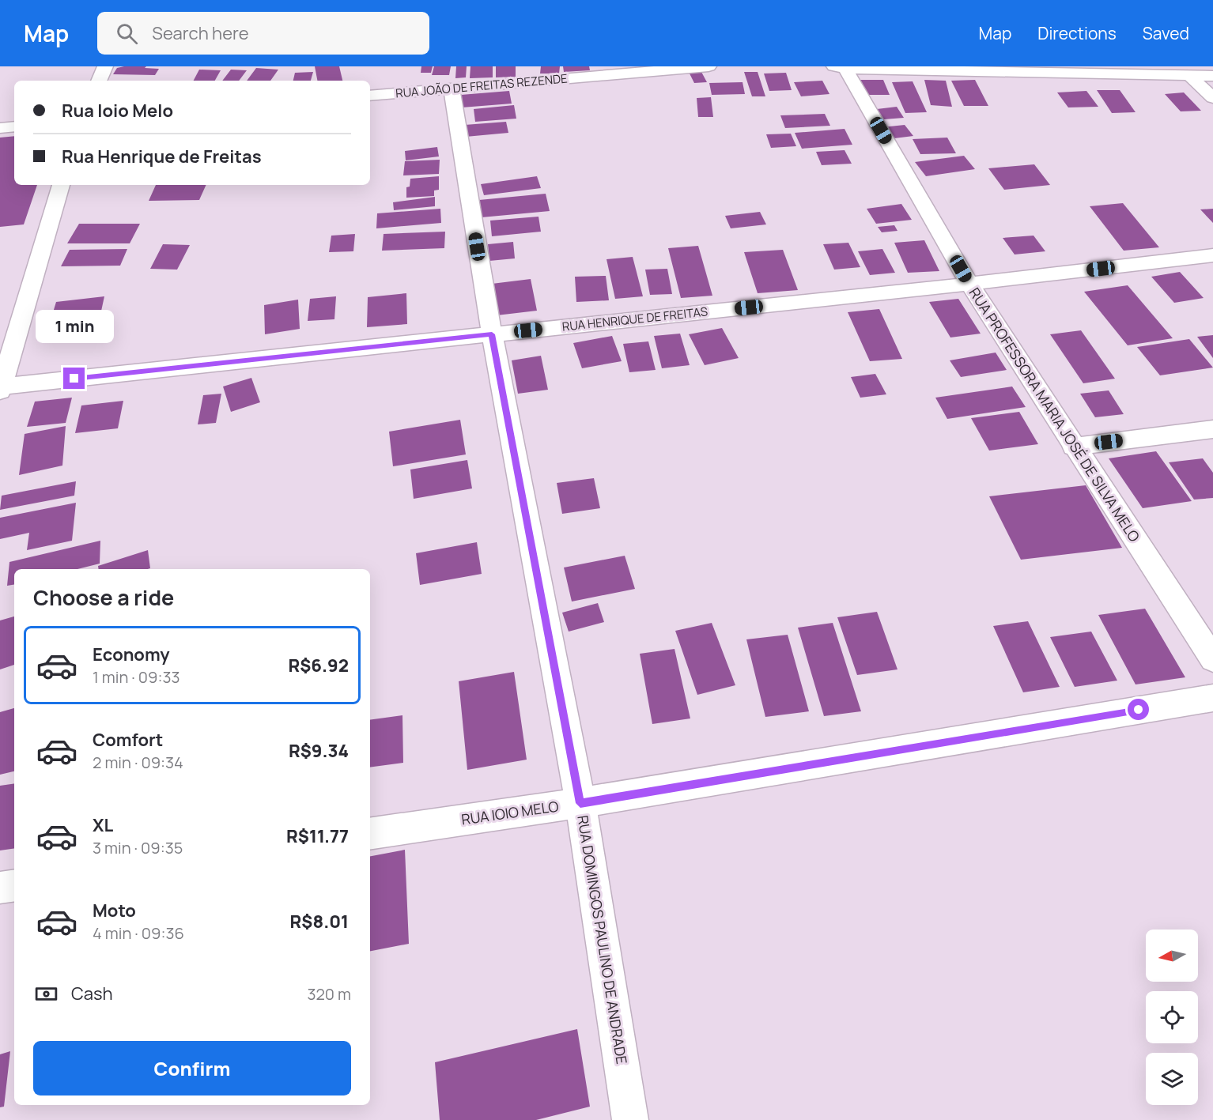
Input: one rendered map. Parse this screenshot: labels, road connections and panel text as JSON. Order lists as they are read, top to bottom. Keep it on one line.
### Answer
{"streets":{"street":["RUA JOÃO DE FREITAS REZENDE","RUA HENRIQUE DE FREITAS","RUA PROFESSORA MARIA JOSÉ DE SILVA MELO","RUA IOIO MELO","RUA DOMINGOS PAULINO DE ANDRADE"]},"crossings":[["RUA JOÃO DE FREITAS REZENDE","RUA DOMINGOS PAULINO DE ANDRADE"],["RUA HENRIQUE DE FREITAS","RUA PROFESSORA MARIA JOSÉ DE SILVA MELO"],["RUA HENRIQUE DE FREITAS","RUA DOMINGOS PAULINO DE ANDRADE"],["RUA IOIO MELO","RUA DOMINGOS PAULINO DE ANDRADE"]],"north":"left","page":{"header":"Map","search":"Search here","nav":["Map","Directions","Saved"],"banner":["Rua Ioio Melo","Rua Henrique de Freitas"],"bubble":"1 min","heading":"Choose a ride","list":[{"name":"Economy","note":"1 min · 09:33","value":"R$6.92"},{"name":"Comfort","note":"2 min · 09:34","value":"R$9.34"},{"name":"XL","note":"3 min · 09:35","value":"R$11.77"},{"name":"Moto","note":"4 min · 09:36","value":"R$8.01"}],"pay":["Cash","320 m"],"buttons":"Confirm"}}
